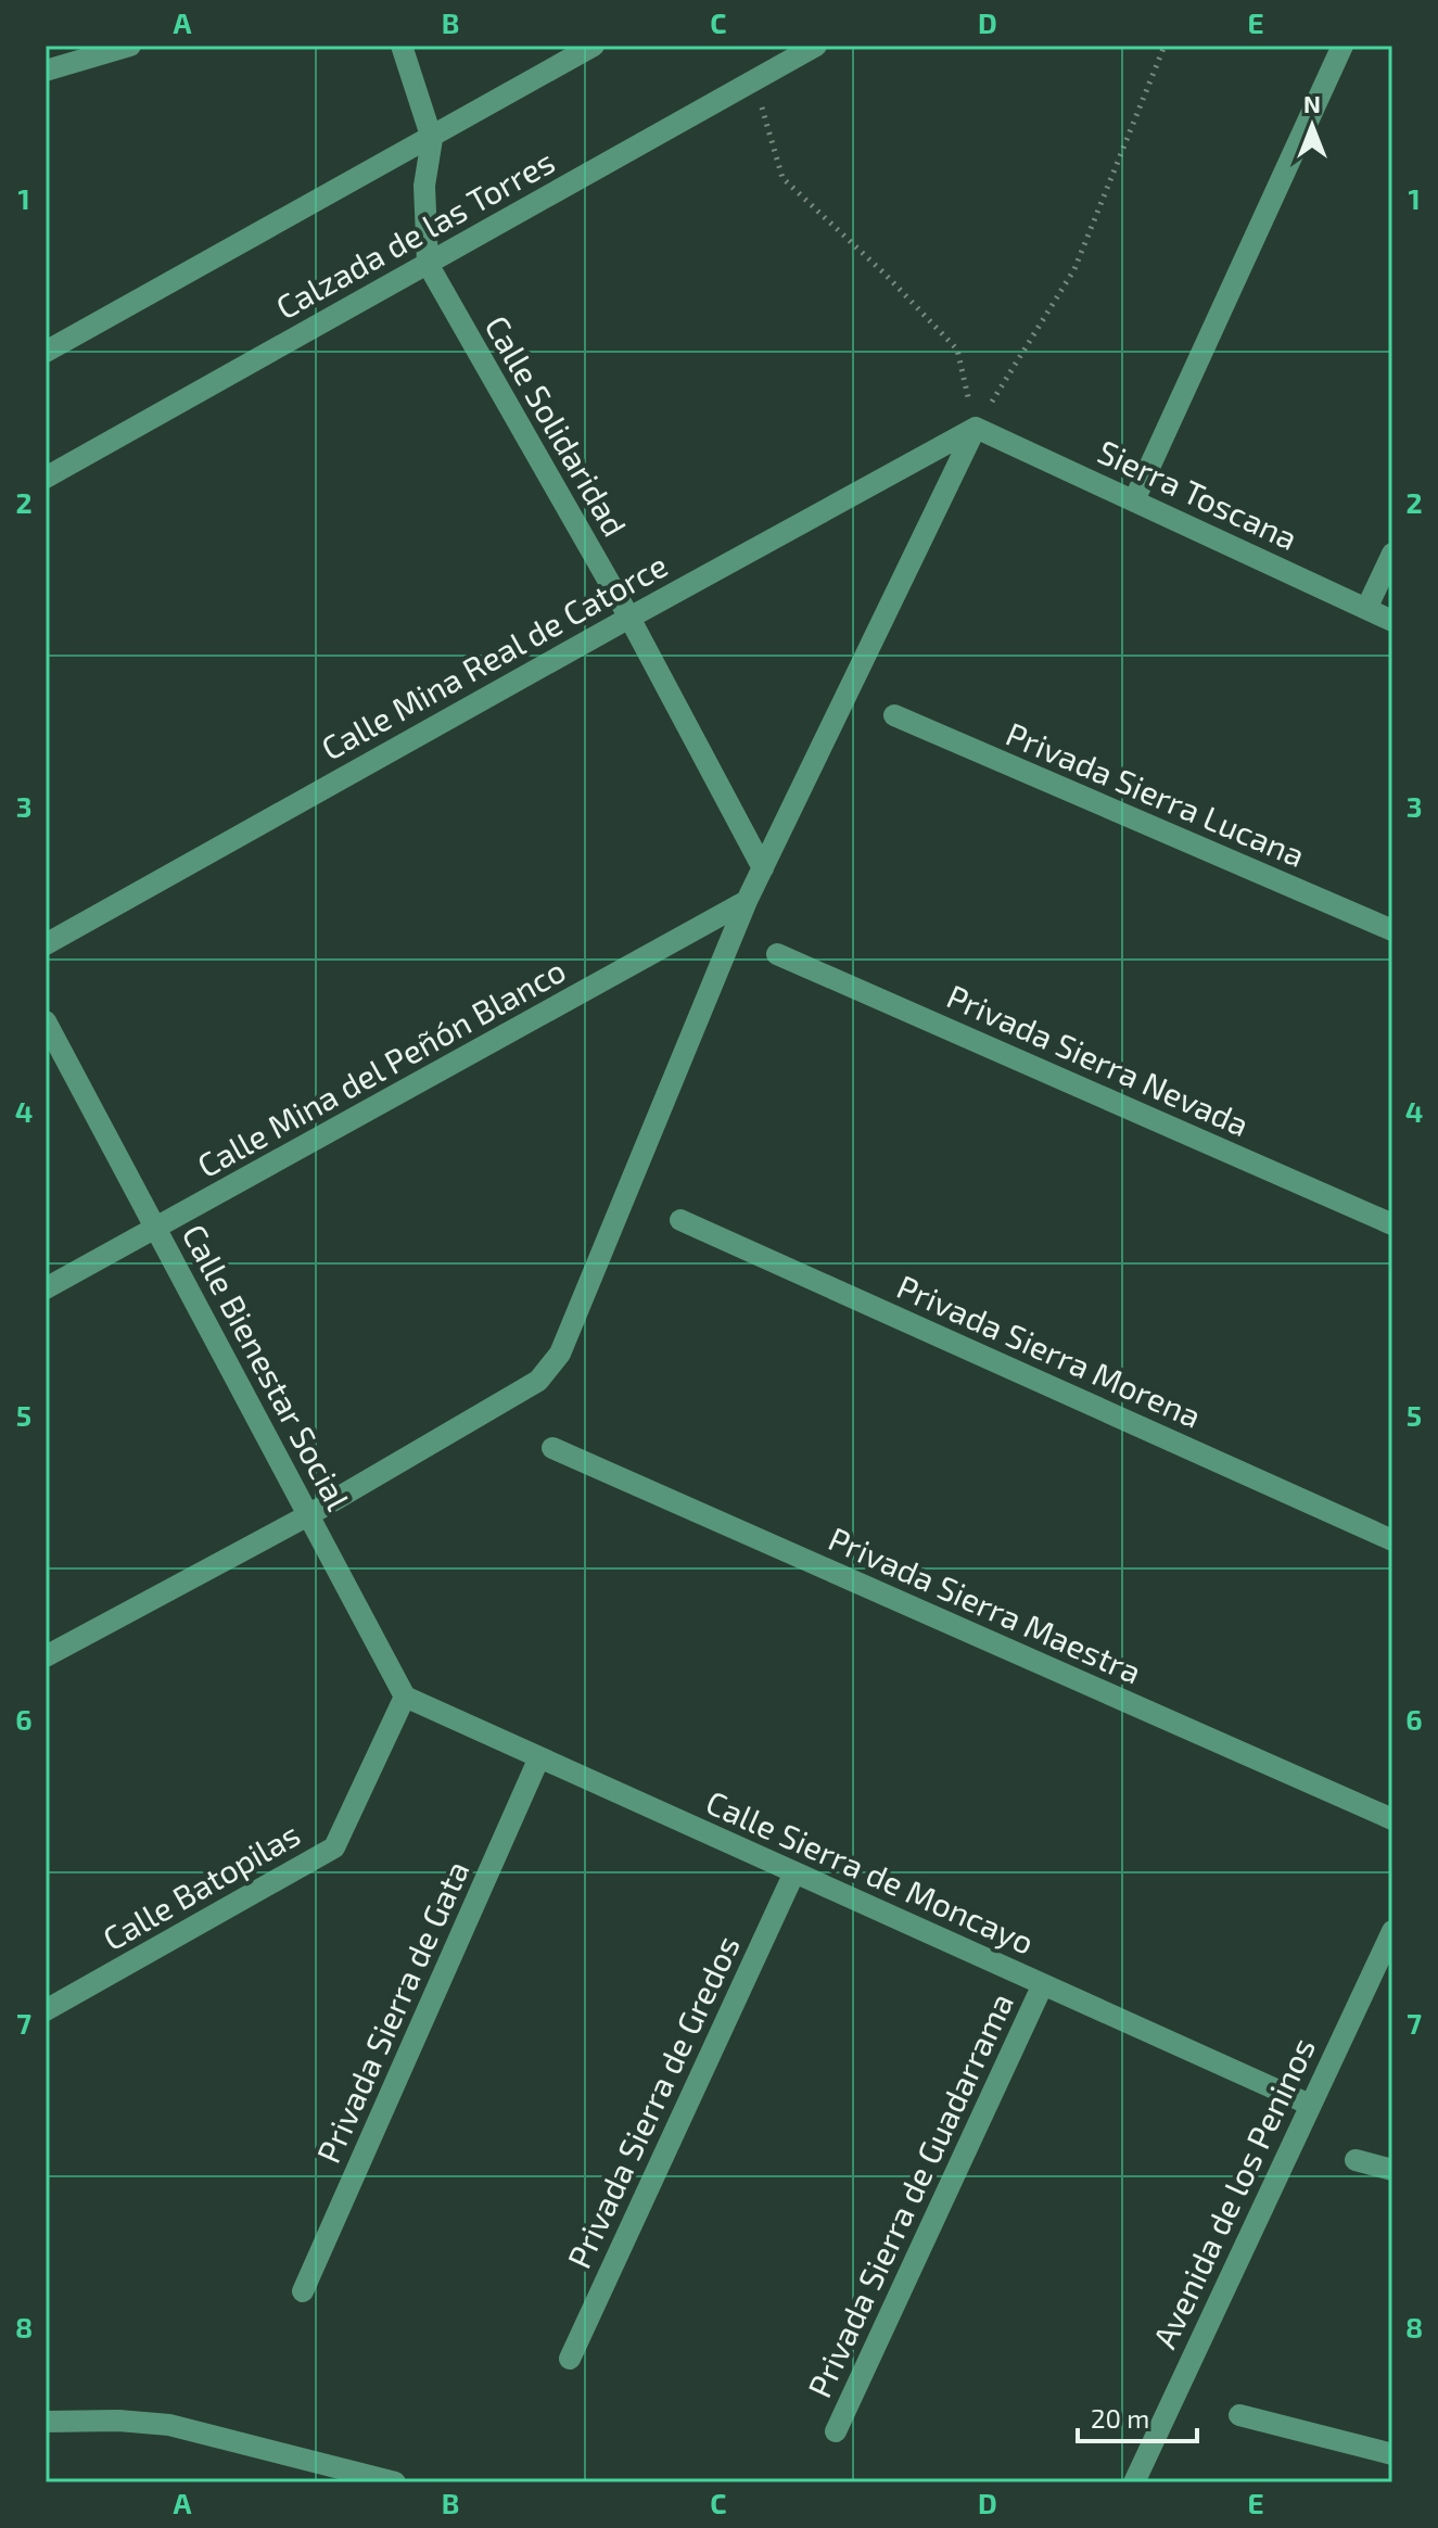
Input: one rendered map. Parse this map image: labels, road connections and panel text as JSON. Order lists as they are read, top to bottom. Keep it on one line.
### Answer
{"streets":{"street":["Calzada de las Torres","Calle Solidaridad","Sierra Toscana","Calle Mina Real de Catorce","Privada Sierra Lucana","Privada Sierra Nevada","Calle Mina del Peñón Blanco","Privada Sierra Morena","Calle Bienestar Social","Privada Sierra Maestra","Calle Sierra de Moncayo","Calle Batopilas","Privada Sierra de Gata","Privada Sierra de Gredos","Avenida de los Peninos","Privada Sierra de Guadarrama"]},"crossings":[["Calzada de las Torres","Calle Solidaridad"],["Calle Solidaridad","Calle Mina Real de Catorce"],["Sierra Toscana","Calle Mina Real de Catorce"],["Calle Mina del Peñón Blanco","Calle Bienestar Social"],["Calle Bienestar Social","Calle Sierra de Moncayo"],["Calle Bienestar Social","Calle Batopilas"],["Calle Sierra de Moncayo","Calle Batopilas"],["Calle Sierra de Moncayo","Privada Sierra de Gata"],["Calle Sierra de Moncayo","Privada Sierra de Gredos"],["Calle Sierra de Moncayo","Avenida de los Peninos"],["Calle Sierra de Moncayo","Privada Sierra de Guadarrama"]],"scale_bar":"20 m","north":"top","grid":{"columns":["A","B","C","D","E"],"rows":["1","2","3","4","5","6","7","8"]}}
